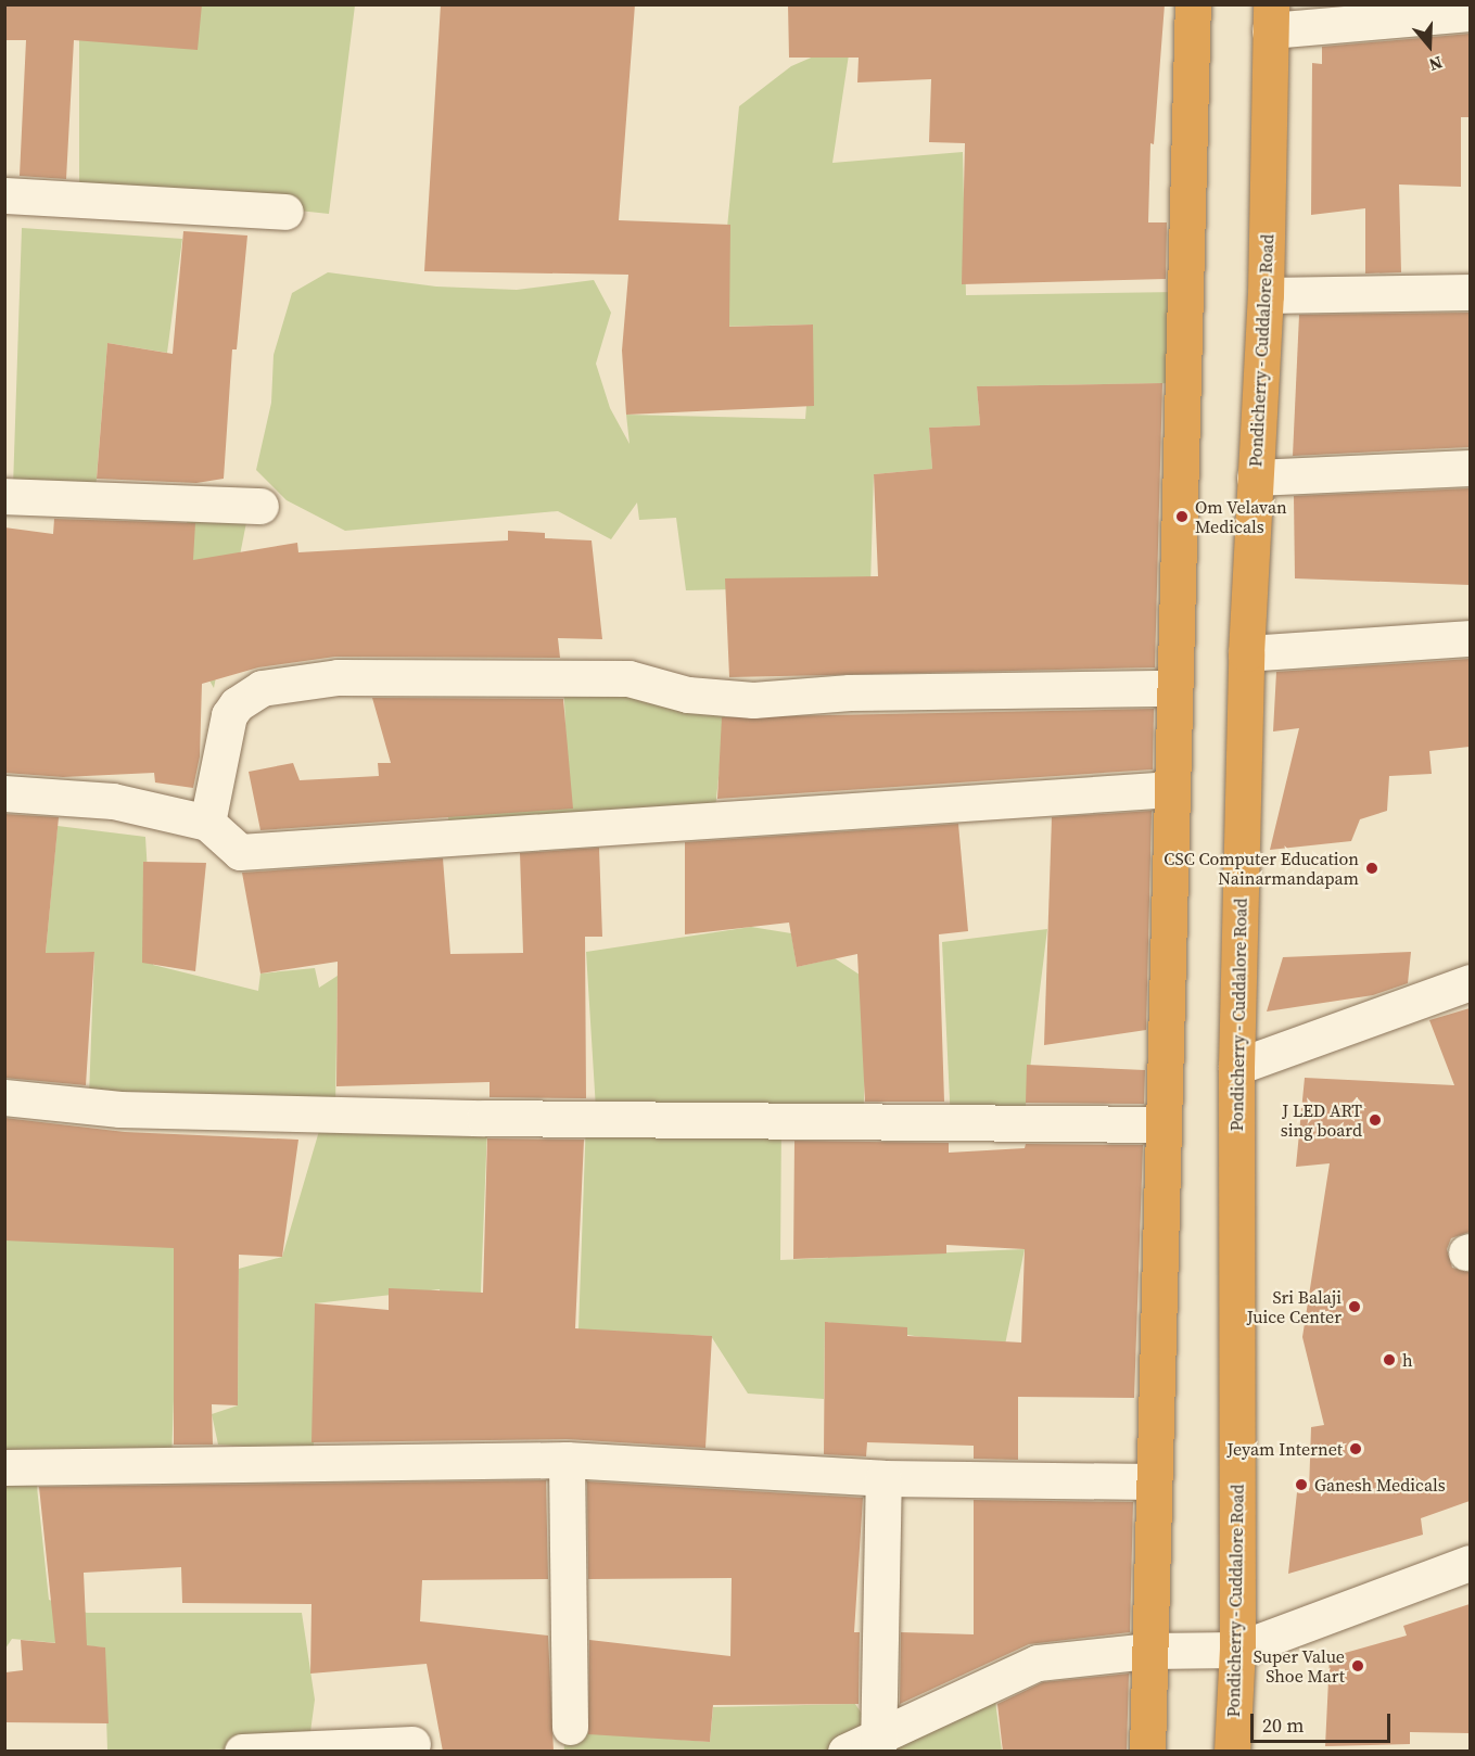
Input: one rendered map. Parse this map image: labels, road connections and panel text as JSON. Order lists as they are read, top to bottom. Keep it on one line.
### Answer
{"streets":{"highway":["Pondicherry - Cuddalore Road"]},"places":["Om Velavan Medicals","CSC Computer Education Nainarmandapam","J LED ART sing board","Sri Balaji Juice Center","h","Jeyam Internet","Ganesh Medicals","Super Value Shoe Mart"],"scale_bar":"20 m","north":"bottom"}
